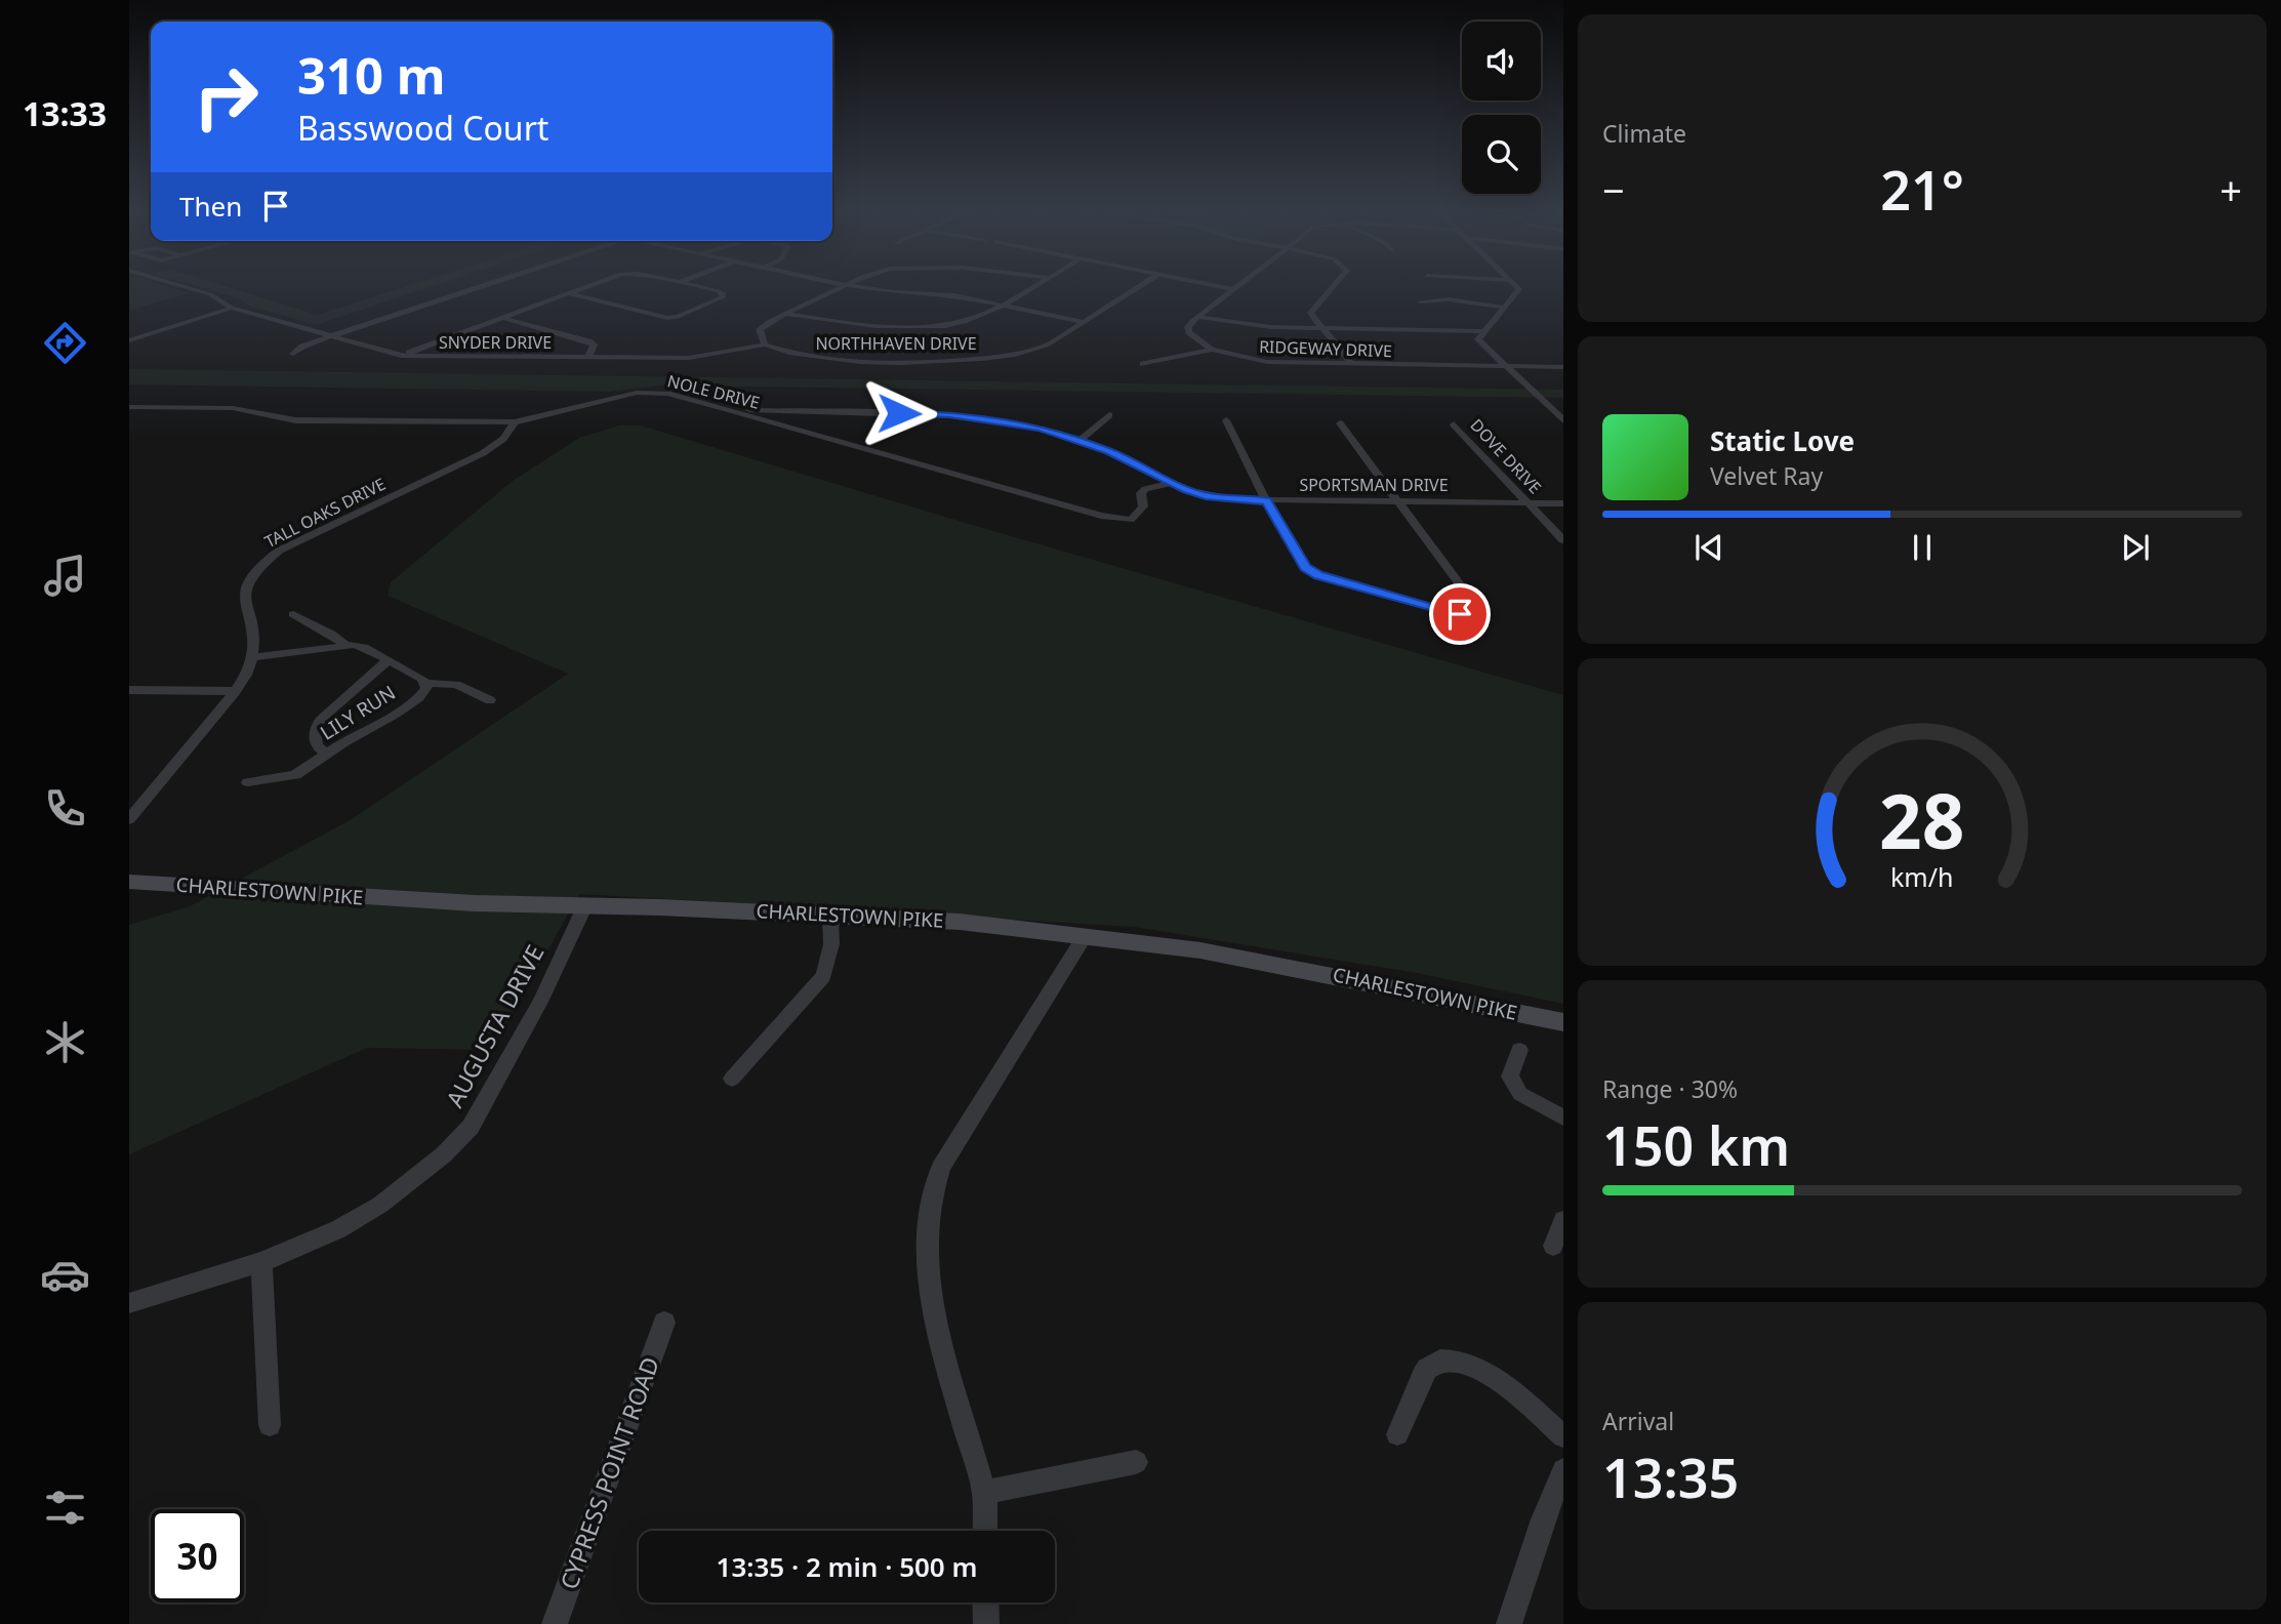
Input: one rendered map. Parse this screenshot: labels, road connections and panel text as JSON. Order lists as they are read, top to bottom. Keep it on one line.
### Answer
{"streets":{"street":["SNYDER DRIVE","NORTHHAVEN DRIVE","RIDGEWAY DRIVE","NOLE DRIVE","DOVE DRIVE","SPORTSMAN DRIVE","TALL OAKS DRIVE","LILY RUN","CHARLESTOWN PIKE","AUGUSTA DRIVE","CYPRESS POINT ROAD"]},"crossings":[["SNYDER DRIVE","NORTHHAVEN DRIVE"],["NOLE DRIVE","SPORTSMAN DRIVE"],["NOLE DRIVE","TALL OAKS DRIVE"],["DOVE DRIVE","SPORTSMAN DRIVE"],["TALL OAKS DRIVE","LILY RUN"],["CHARLESTOWN PIKE","AUGUSTA DRIVE"]],"page":{"tabs":"13:33","tile":["Climate",["Range · 30%","150 km"],["Arrival","13:35"]],"turn":["310 m","Basswood Court"],"heat":["−","21°","+"],"then":"Then","song":["Static Love","Velvet Ray"],"limit":"30","trip":"13:35 · 2 min · 500 m","gauge":["28","km/h"]}}
